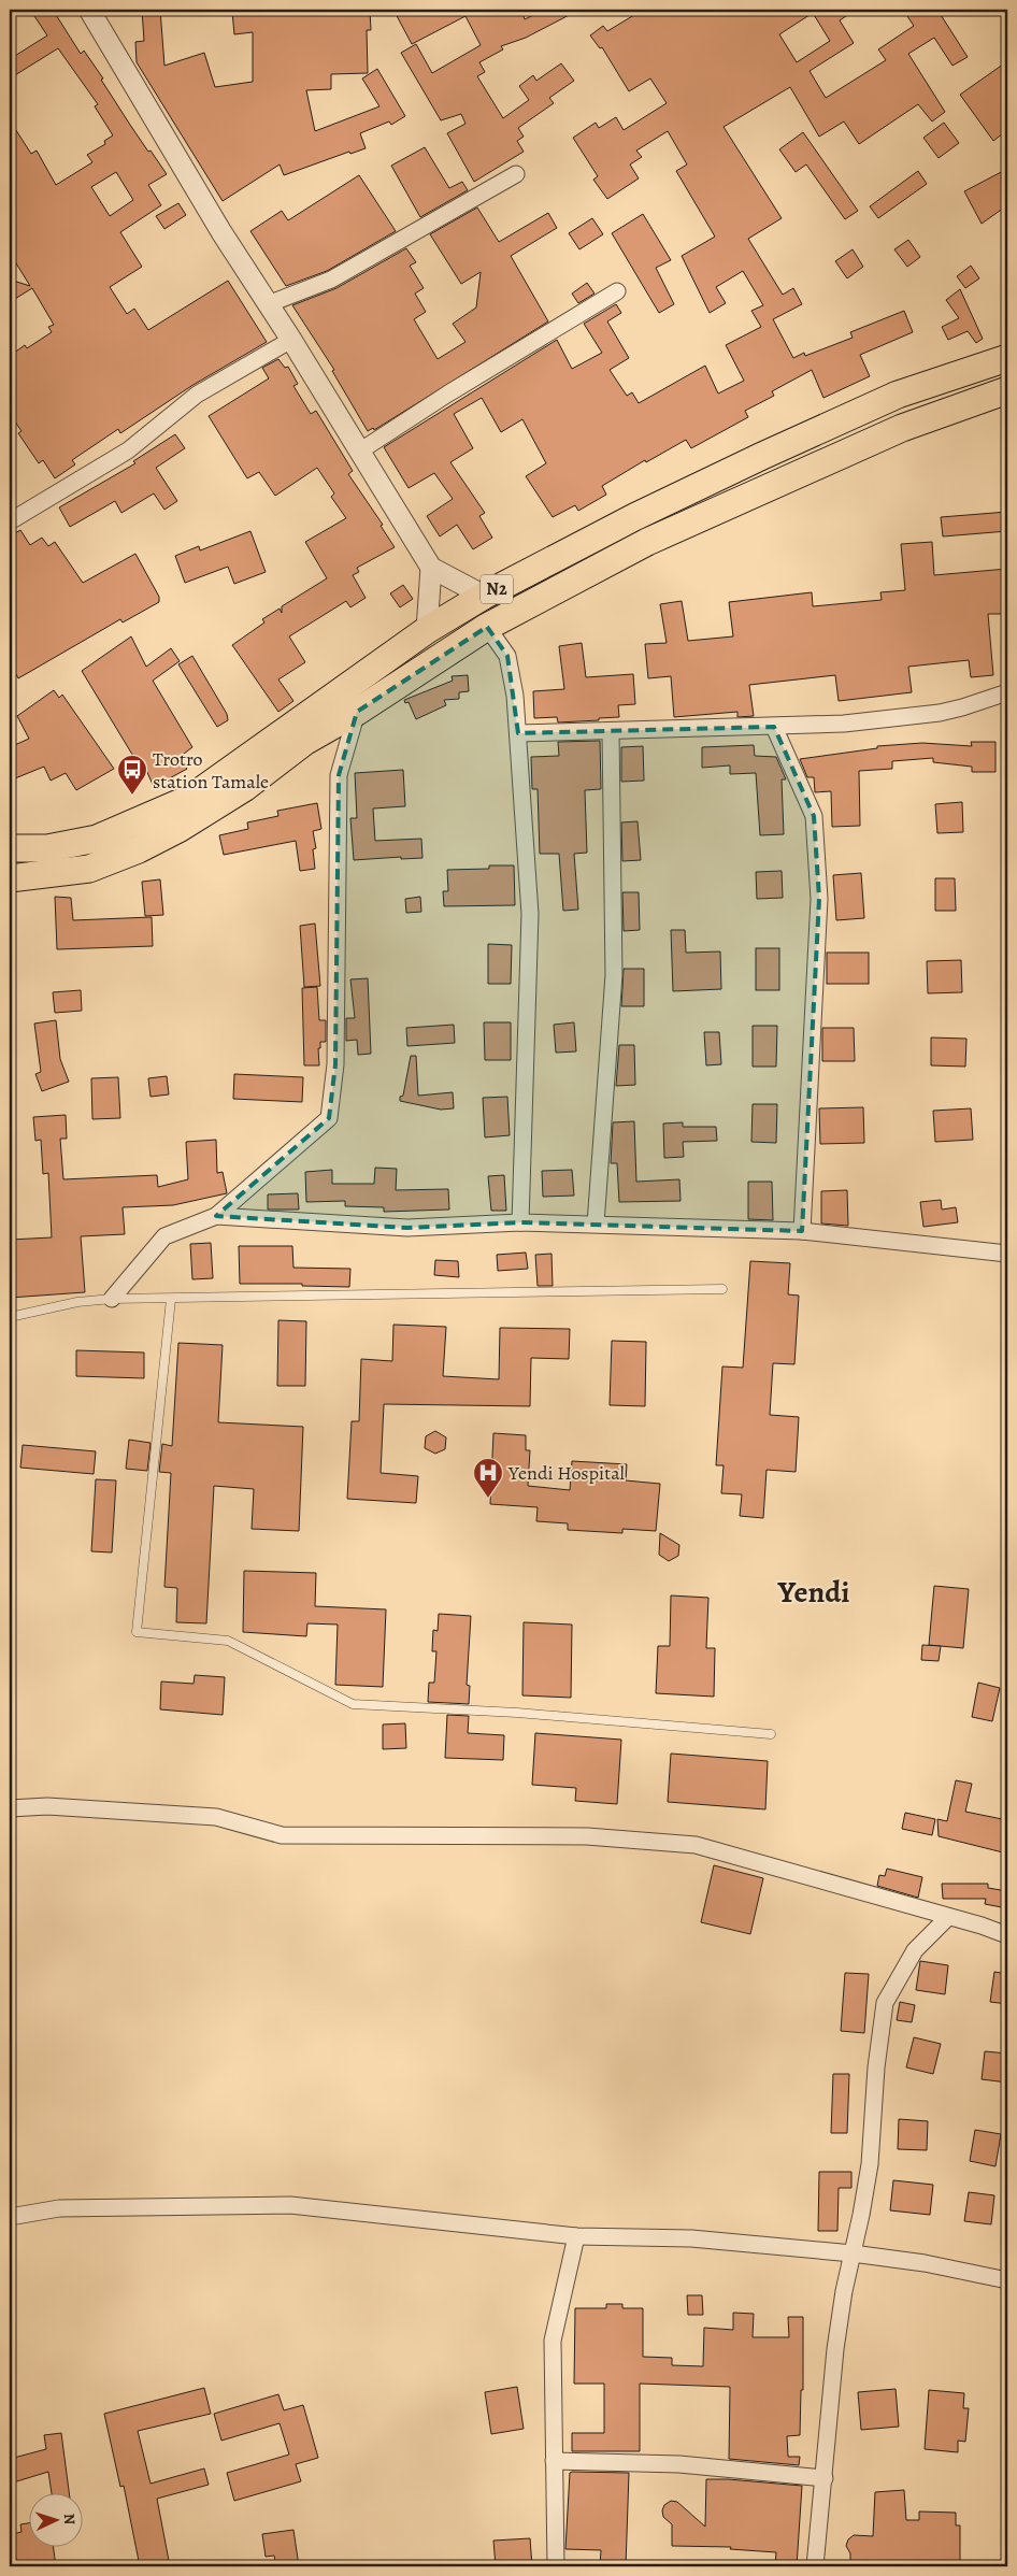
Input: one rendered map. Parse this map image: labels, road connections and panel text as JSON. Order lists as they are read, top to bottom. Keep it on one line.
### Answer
{"streets":{"highway":["N2"]},"districts":["Yendi"],"places":{"bus stop":["Trotro station Tamale"],"hospital":["Yendi Hospital"]},"north":"right"}
